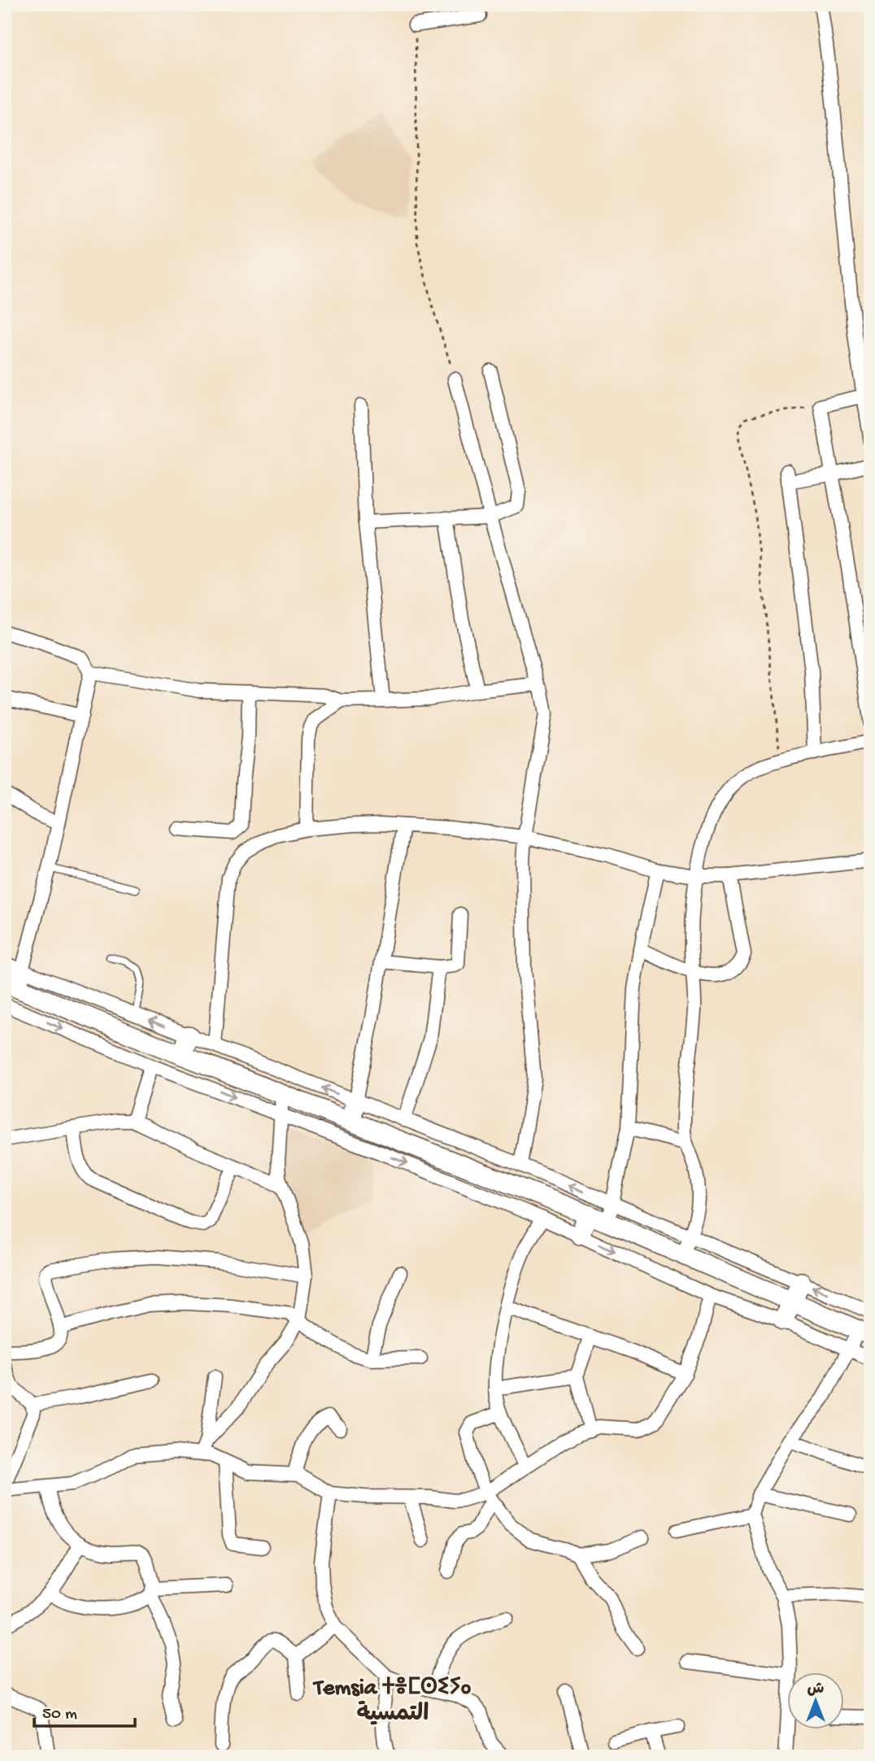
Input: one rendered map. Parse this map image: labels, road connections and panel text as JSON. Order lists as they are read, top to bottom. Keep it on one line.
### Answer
{"districts":["Temsia ⵜⴻⵎⵙⵉⵢⴰ التمسية"],"scale_bar":"50 m","north":"top"}
